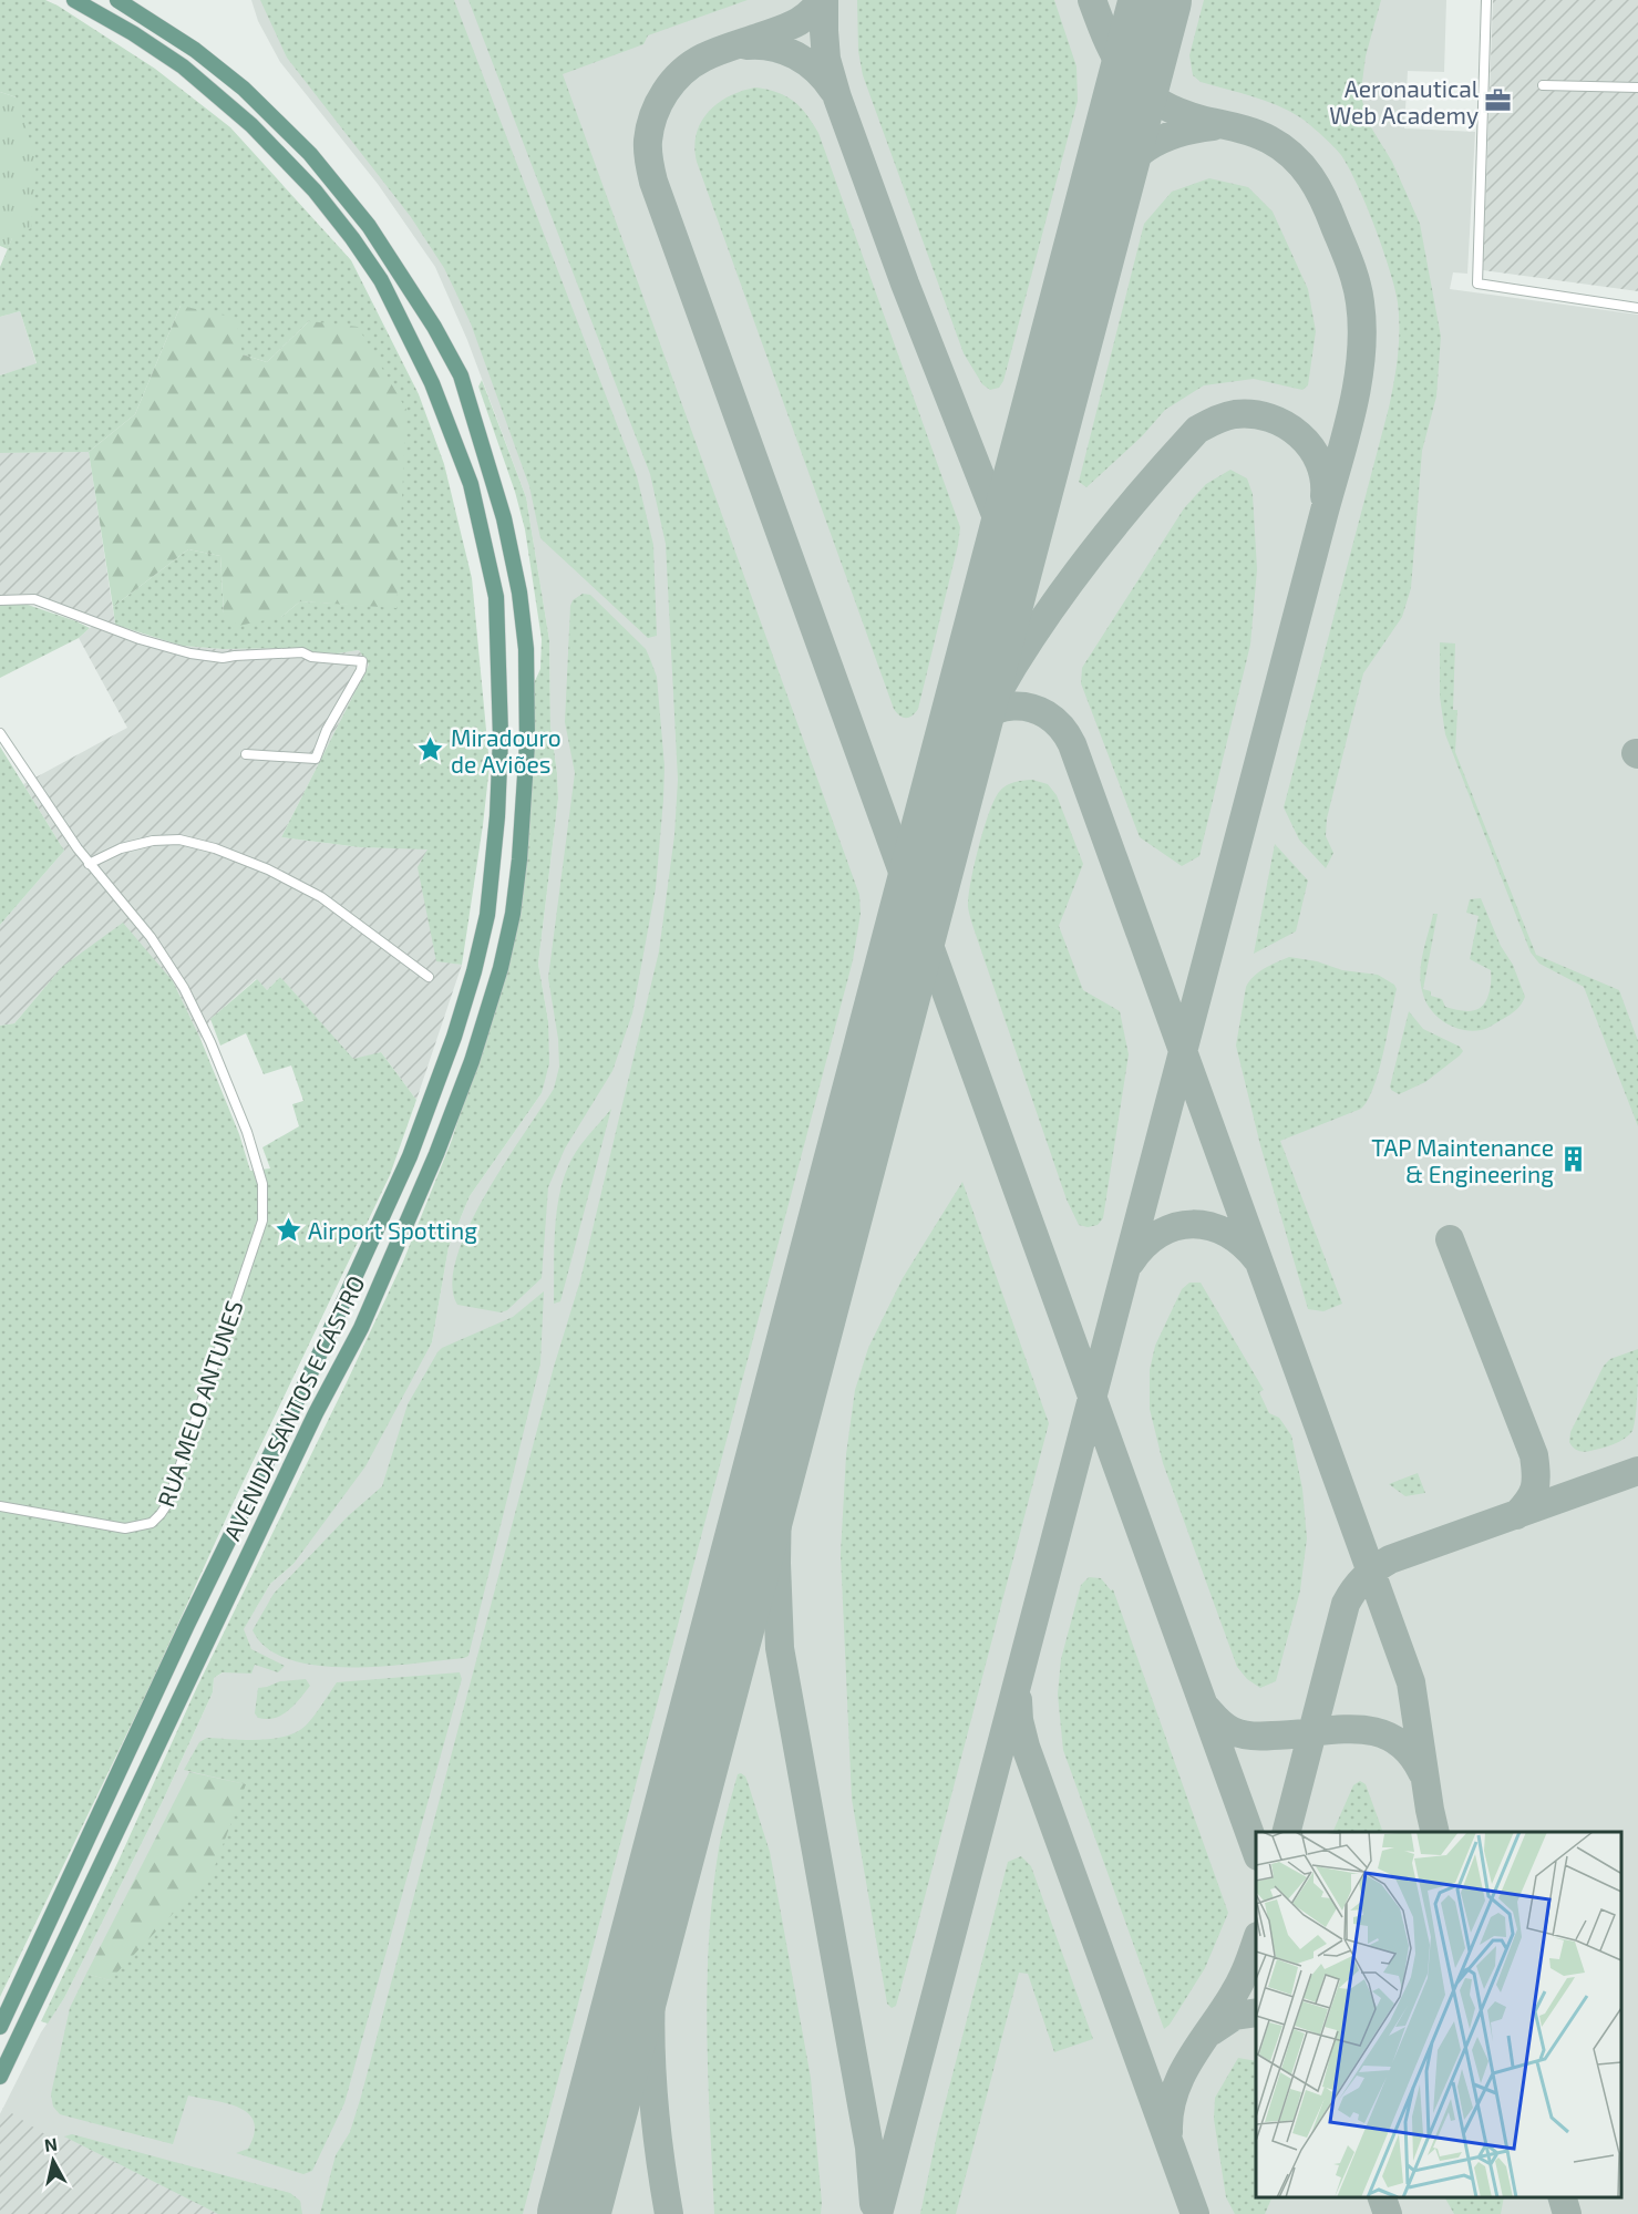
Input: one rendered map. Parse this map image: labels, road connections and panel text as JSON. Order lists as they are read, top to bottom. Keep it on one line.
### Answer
{"streets":{"main road":["AVENIDA SANTOS E CASTRO"],"street":["RUA MELO ANTUNES"]},"places":{"office":["Aeronautical Web Academy"],"place":["Miradouro de Aviões","Airport Spotting"],"building":["TAP Maintenance & Engineering"]},"north":"top"}
